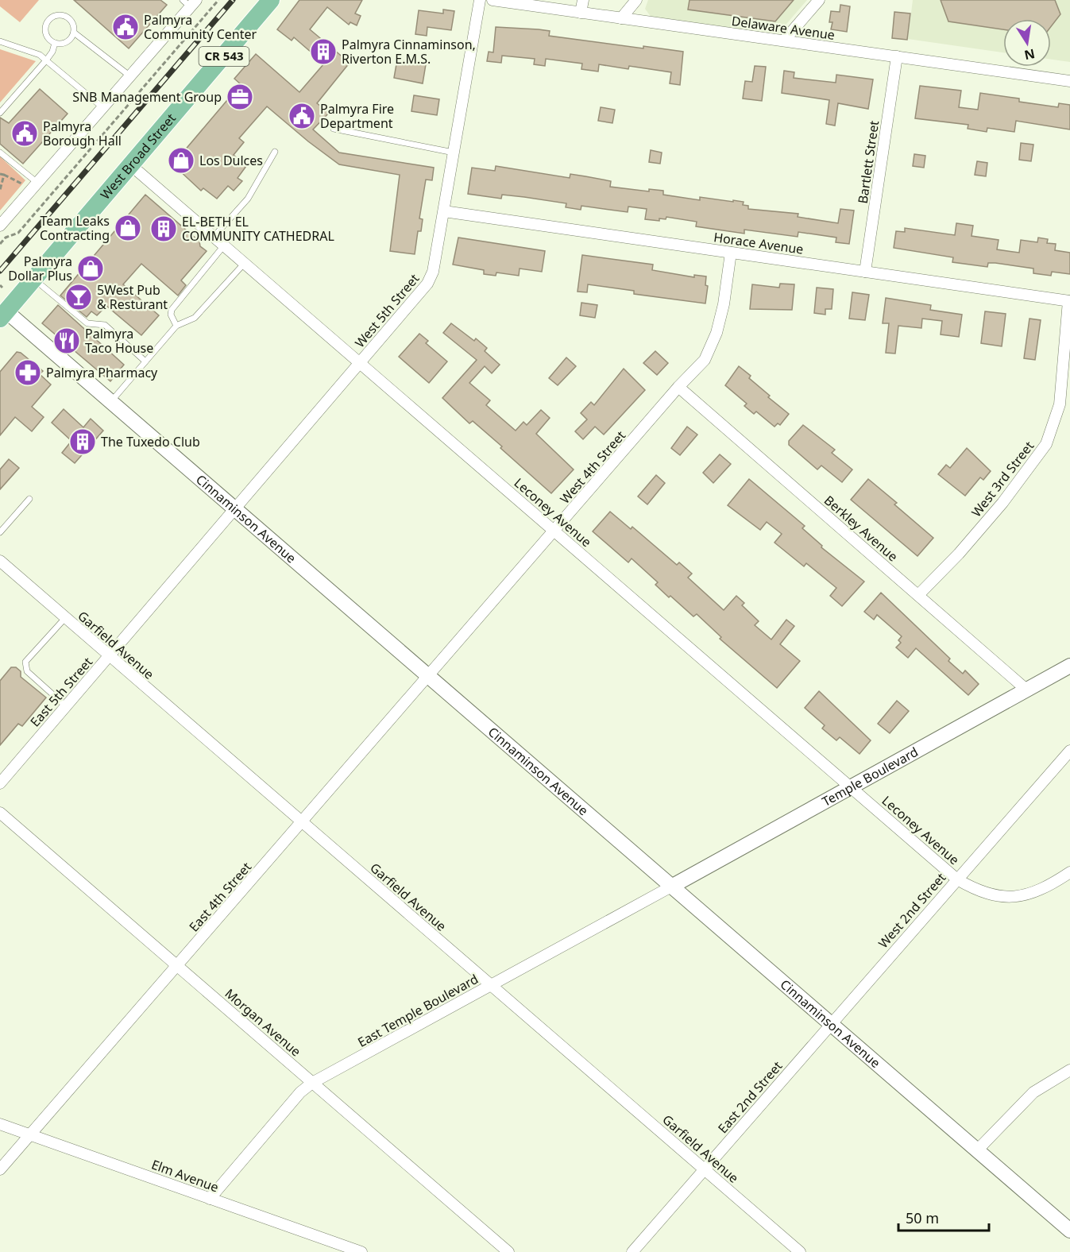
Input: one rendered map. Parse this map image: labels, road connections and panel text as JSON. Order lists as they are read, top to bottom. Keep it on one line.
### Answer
{"streets":{"main road":["CR 543","West Broad Street"],"street":["Delaware Avenue","Bartlett Street","Horace Avenue","West 5th Street","West 4th Street","West 3rd Street","Leconey Avenue","Cinnaminson Avenue","Berkley Avenue","Garfield Avenue","East 5th Street","Temple Boulevard","East 4th Street","West 2nd Street","East Temple Boulevard","Morgan Avenue","East 2nd Street","Elm Avenue"]},"crossings":[["Delaware Avenue","Bartlett Street"],["West Broad Street","Leconey Avenue"],["West Broad Street","Cinnaminson Avenue"],["Bartlett Street","Horace Avenue"],["Horace Avenue","West 5th Street"],["Horace Avenue","West 4th Street"],["Horace Avenue","West 3rd Street"],["West 5th Street","Leconey Avenue"],["West 5th Street","Cinnaminson Avenue"],["West 5th Street","East 5th Street"],["West 4th Street","Leconey Avenue"],["West 4th Street","Cinnaminson Avenue"],["West 4th Street","Berkley Avenue"],["West 4th Street","East 4th Street"],["West 3rd Street","Berkley Avenue"],["Leconey Avenue","Temple Boulevard"],["Leconey Avenue","West 2nd Street"],["Cinnaminson Avenue","East 5th Street"],["Cinnaminson Avenue","Temple Boulevard"],["Cinnaminson Avenue","East 4th Street"],["Cinnaminson Avenue","West 2nd Street"],["Cinnaminson Avenue","East Temple Boulevard"],["Cinnaminson Avenue","East 2nd Street"],["Berkley Avenue","Temple Boulevard"],["Garfield Avenue","East 5th Street"],["Garfield Avenue","East 4th Street"],["Garfield Avenue","East Temple Boulevard"],["Garfield Avenue","East 2nd Street"],["Temple Boulevard","East Temple Boulevard"],["East 4th Street","Morgan Avenue"],["East 4th Street","Elm Avenue"],["West 2nd Street","East 2nd Street"],["East Temple Boulevard","Morgan Avenue"],["East Temple Boulevard","Elm Avenue"]],"places":{"public building":["Palmyra Community Center","Palmyra Fire Department","Palmyra Borough Hall"],"building":["Palmyra Cinnaminson, Riverton E.M.S.","EL-BETH EL COMMUNITY CATHEDRAL","The Tuxedo Club"],"office":["SNB Management Group"],"shop":["Los Dulces","Team Leaks Contracting","Palmyra Dollar Plus"],"bar":["5West Pub & Resturant"],"restaurant":["Palmyra Taco House"],"pharmacy":["Palmyra Pharmacy"]},"scale_bar":"50 m","north":"bottom"}
